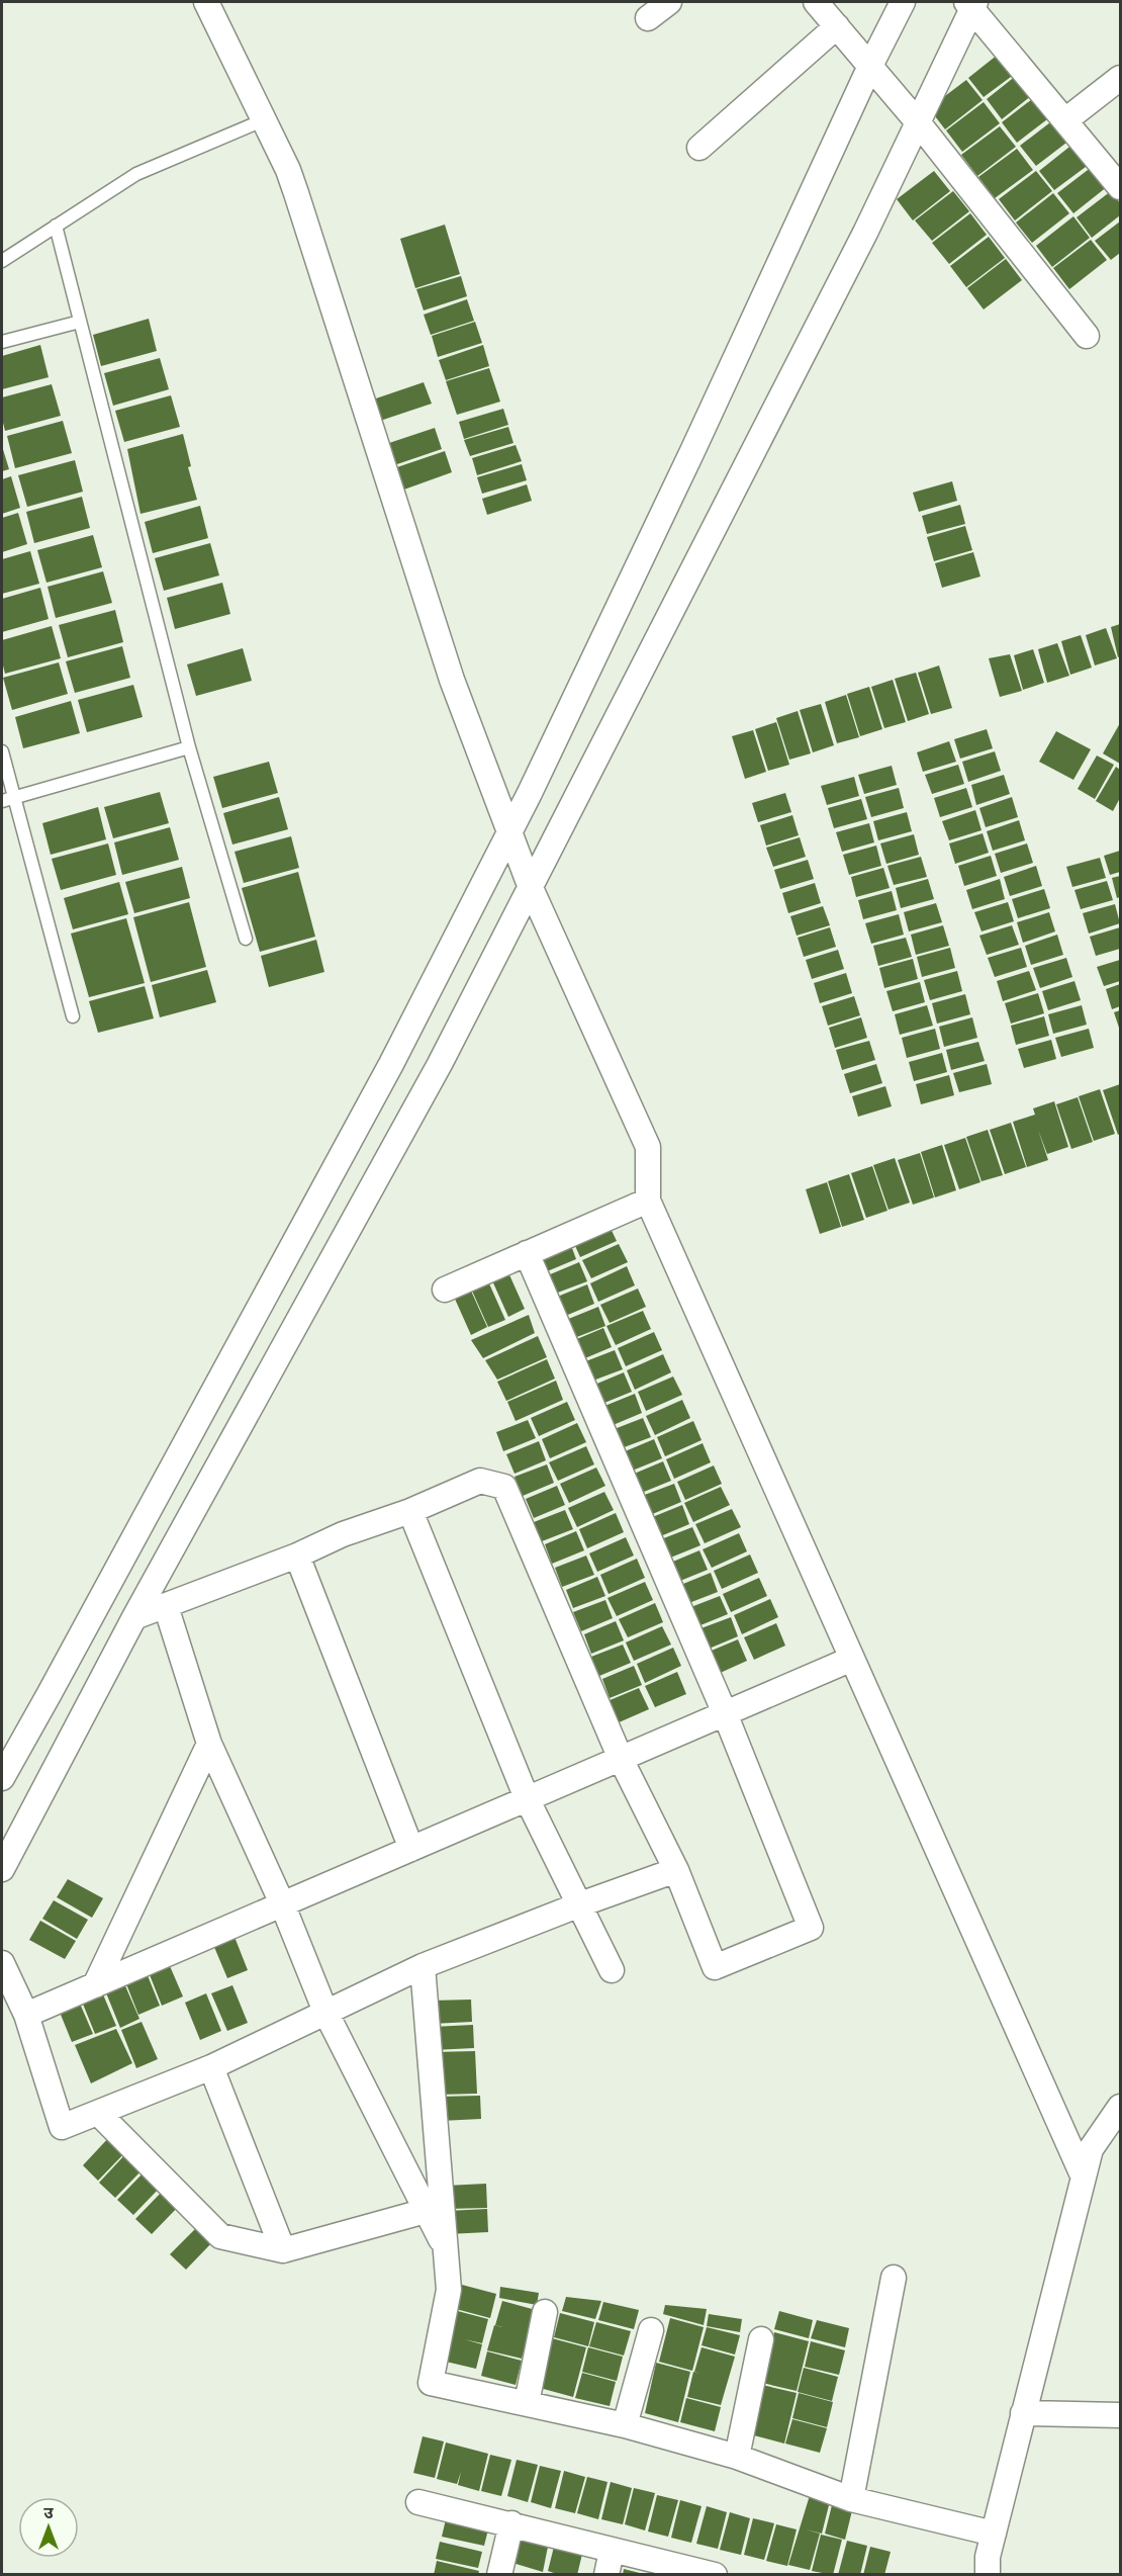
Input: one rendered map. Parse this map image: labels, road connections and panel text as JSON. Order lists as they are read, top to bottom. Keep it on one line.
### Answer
{"north":"top"}
